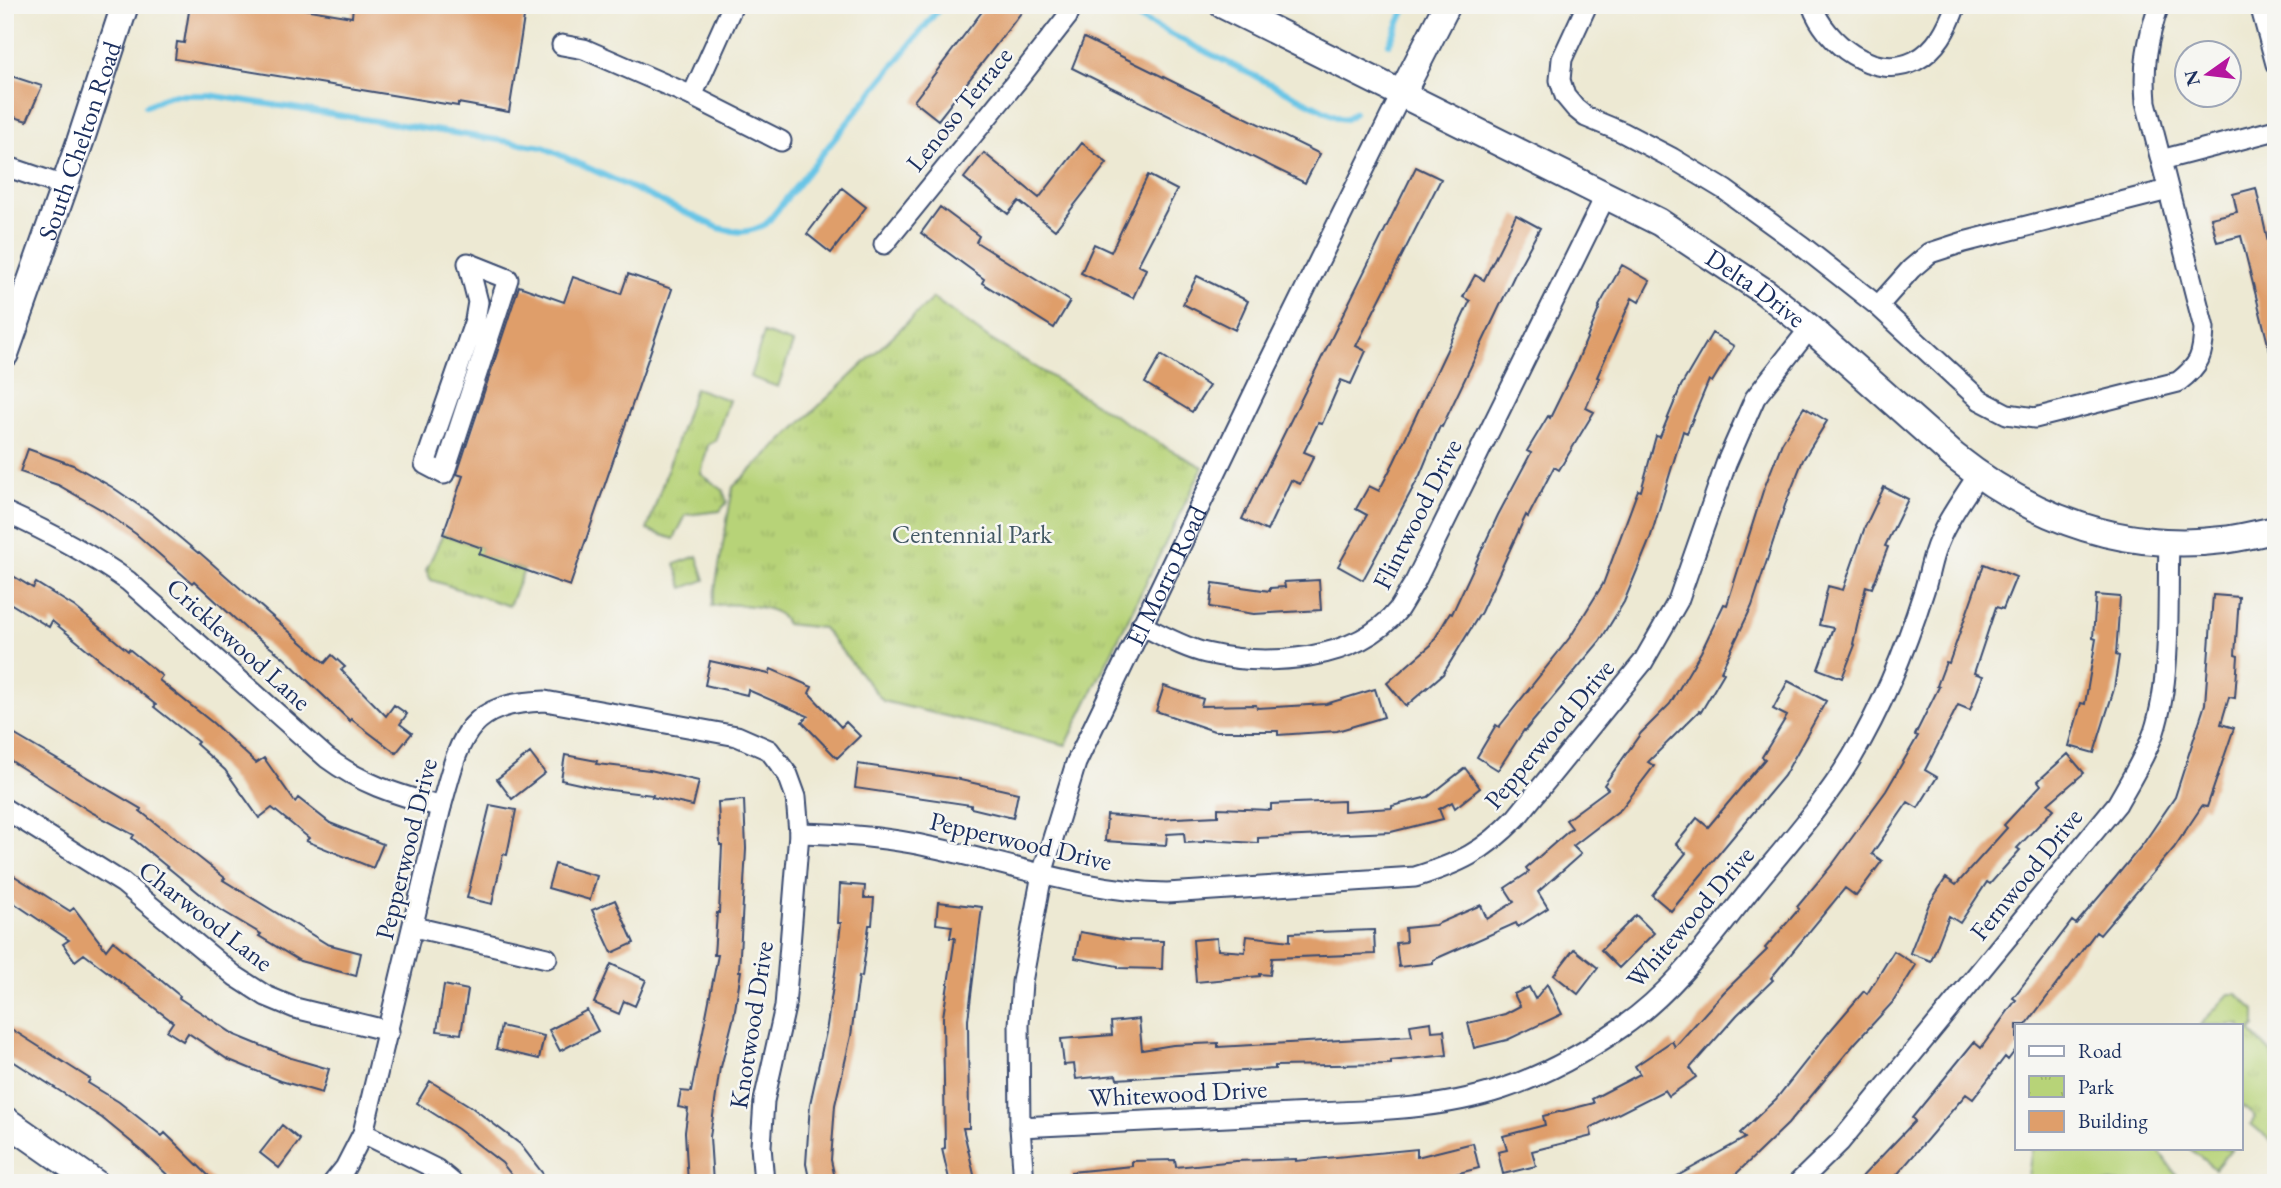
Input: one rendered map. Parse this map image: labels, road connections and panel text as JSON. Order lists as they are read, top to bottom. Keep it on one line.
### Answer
{"streets":{"main road":["South Chelton Road","Delta Drive","El Morro Road"],"street":["Lenoso Terrace","Flintwood Drive","Cricklewood Lane","Pepperwood Drive","Fernwood Drive","Charwood Lane","Whitewood Drive","Knotwood Drive"]},"crossings":[["Delta Drive","Flintwood Drive"],["Delta Drive","El Morro Road"],["Delta Drive","Pepperwood Drive"],["Delta Drive","Fernwood Drive"],["Delta Drive","Whitewood Drive"],["Flintwood Drive","El Morro Road"],["El Morro Road","Pepperwood Drive"],["El Morro Road","Whitewood Drive"],["Cricklewood Lane","Pepperwood Drive"],["Pepperwood Drive","Charwood Lane"],["Pepperwood Drive","Knotwood Drive"]],"parks":["Centennial Park"],"legend":["Road","Park","Building"],"north":"left"}
